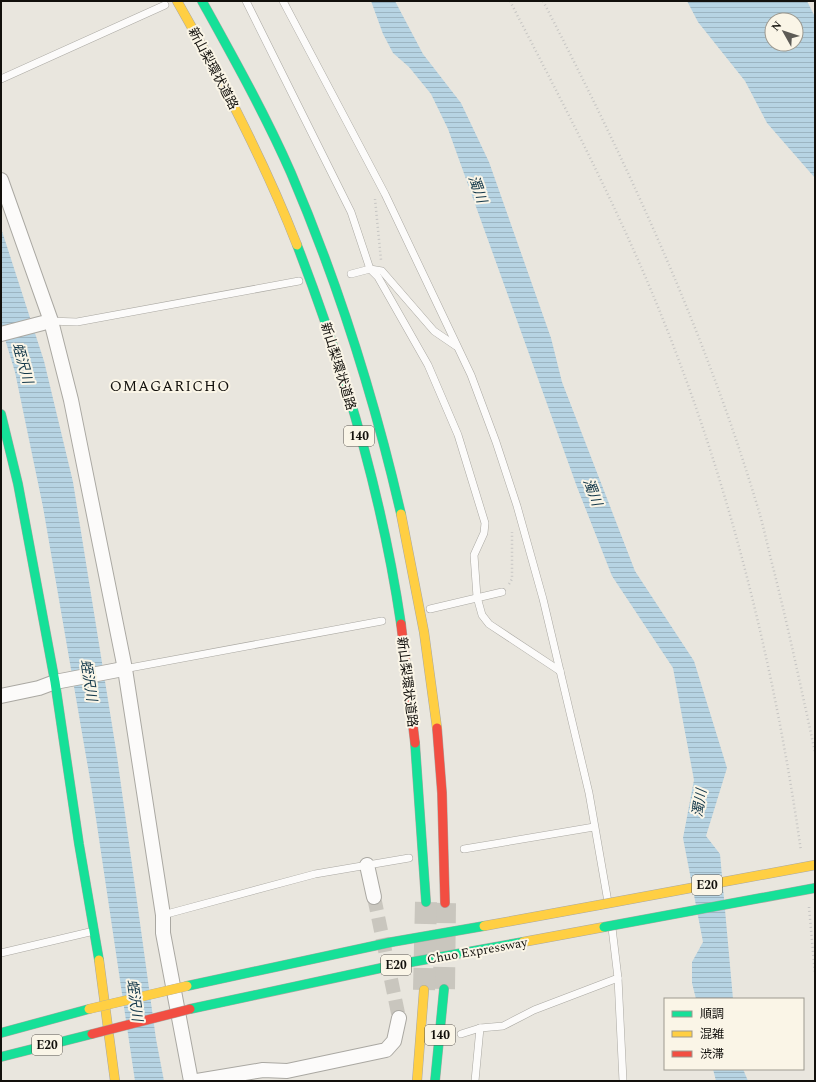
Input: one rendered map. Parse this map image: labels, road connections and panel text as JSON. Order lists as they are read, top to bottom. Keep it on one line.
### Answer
{"streets":{"main road":["新山梨環状道路","140","E20","Chuo Expressway"]},"districts":["OMAGARICHO"],"water":["濁川","蛭沢川"],"legend":["順調","混雑","渋滞"],"north":"top left"}
